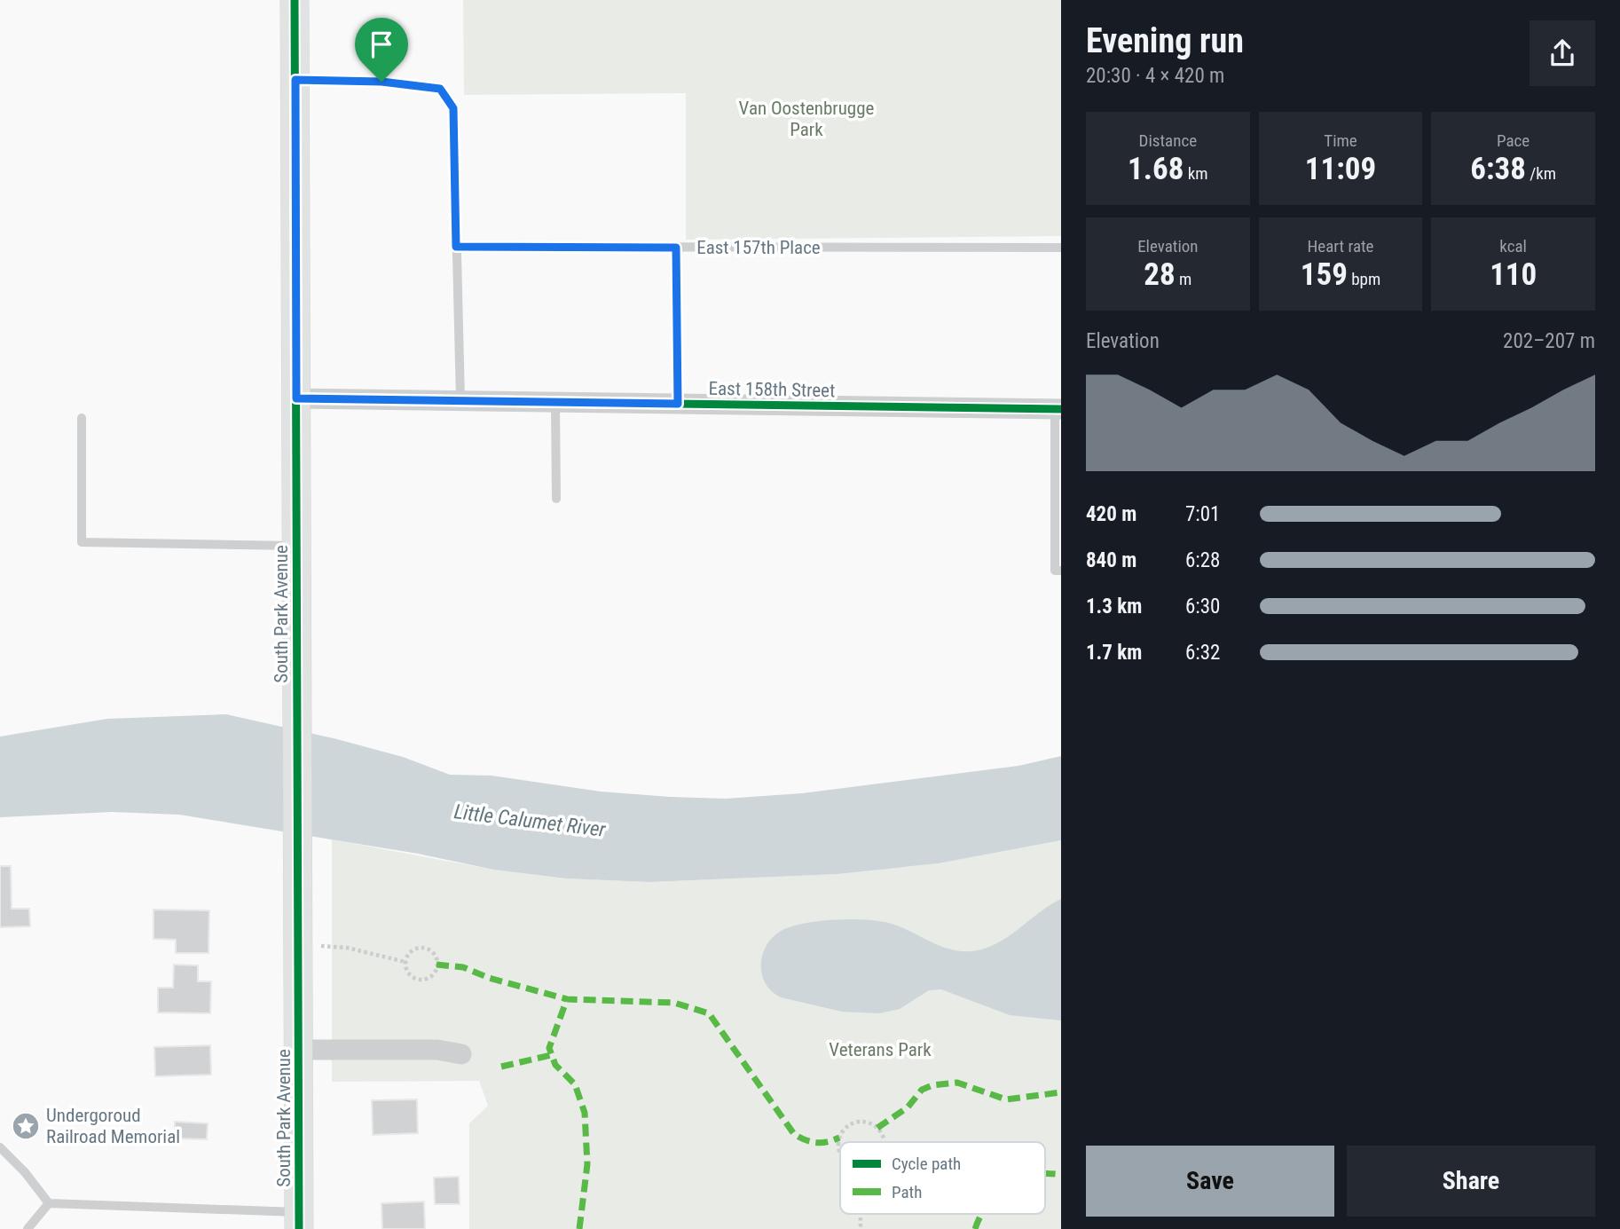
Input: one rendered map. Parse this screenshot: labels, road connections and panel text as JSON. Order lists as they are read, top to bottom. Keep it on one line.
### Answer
{"streets":{"street":["East 158th Street","South Park Avenue"],"lane":["East 157th Place"]},"crossings":[["East 158th Street","South Park Avenue"]],"water":["Little Calumet River"],"parks":["Van Oostenbrugge Park","Veterans Park"],"places":{"place":["Undergoroud Railroad Memorial"]},"legend":["Cycle path","Path"],"page":{"heading":["Evening run","20:30 · 4 × 420 m"],"stats":[["Distance","1.68 km"],["Time","11:09"],["Pace","6:38 /km"],["Elevation","28 m"],["Heart rate","159 bpm"],["kcal","110"]],"chart":["Elevation","202–207 m"],"list":[{"name":"420 m","note":"7:01"},{"name":"840 m","note":"6:28"},{"name":"1.3 km","note":"6:30"},{"name":"1.7 km","note":"6:32"}],"buttons":["Save","Share"]}}
